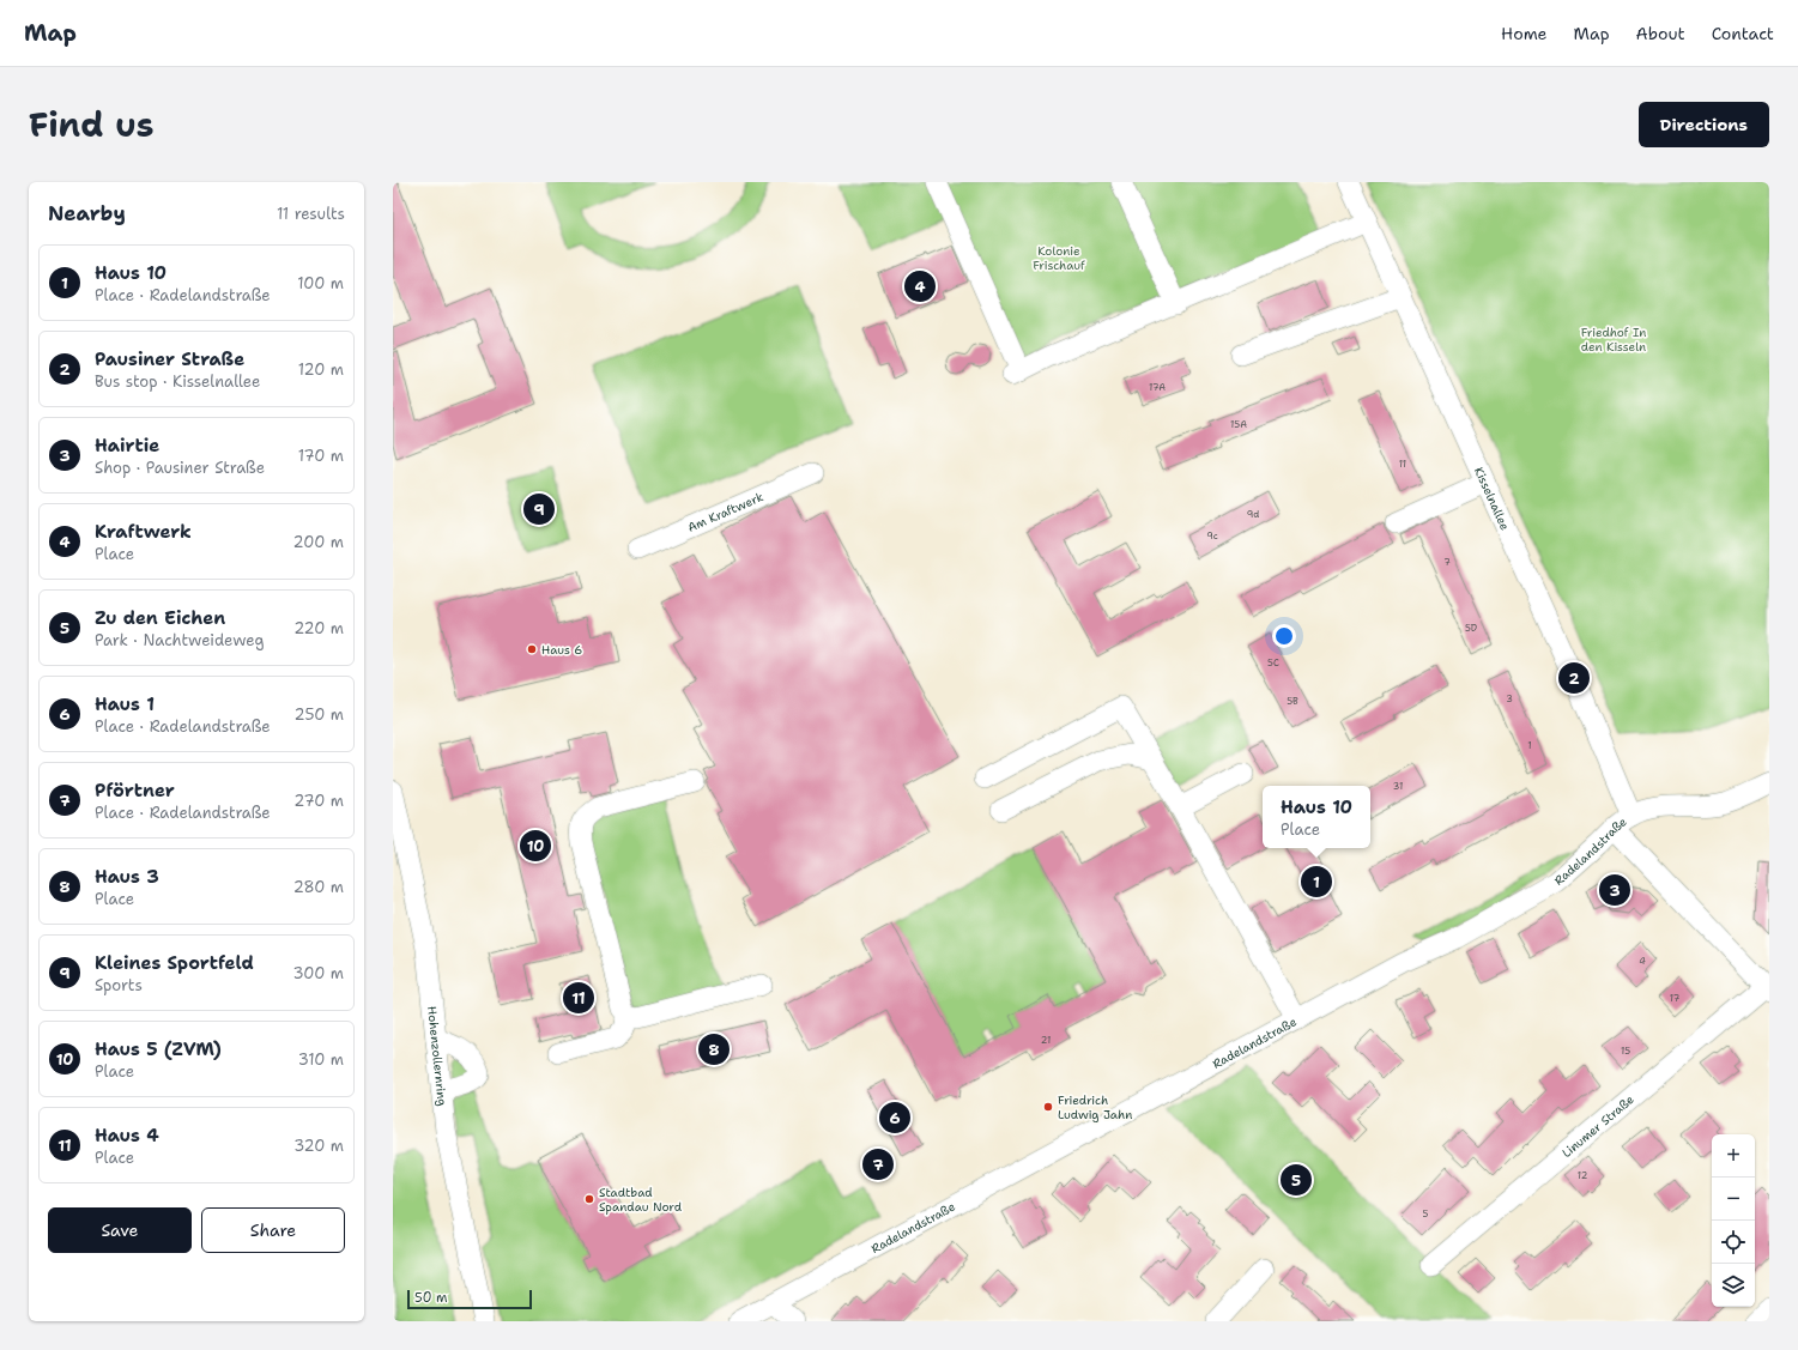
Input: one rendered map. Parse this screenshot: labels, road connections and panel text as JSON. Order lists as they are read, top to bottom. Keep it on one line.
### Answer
{"streets":{"street":["Kisselnallee","Am Kraftwerk","Radelandstraße","Hohenzollernring","Linumer Straße"]},"crossings":[["Kisselnallee","Radelandstraße"]],"parks":["Kolonie Frischauf","Friedhof In den Kisseln"],"places":["Haus 6","Friedrich Ludwig Jahn","Stadtbad Spandau Nord"],"house_numbers":["17A","15A","11","9d","9c","7","5D","5C","3","5B","1","31","4","17","21","15","12","5"],"scale_bar":"50 m","page":{"header":"Map","nav":["Home","Map","About","Contact"],"title":"Find us","buttons":["Directions",["Save","Share"]],"heading":["Nearby","11 results"],"list":[{"mark":"1","name":"Haus 10","note":"Place · Radelandstraße","value":"100 m"},{"mark":"2","name":"Pausiner Straße","note":"Bus stop · Kisselnallee","value":"120 m"},{"mark":"3","name":"Hairtie","note":"Shop · Pausiner Straße","value":"170 m"},{"mark":"4","name":"Kraftwerk","note":"Place","value":"200 m"},{"mark":"5","name":"Zu den Eichen","note":"Park · Nachtweideweg","value":"220 m"},{"mark":"6","name":"Haus 1","note":"Place · Radelandstraße","value":"250 m"},{"mark":"7","name":"Pförtner","note":"Place · Radelandstraße","value":"270 m"},{"mark":"8","name":"Haus 3","note":"Place","value":"280 m"},{"mark":"9","name":"Kleines Sportfeld","note":"Sports","value":"300 m"},{"mark":"10","name":"Haus 5 (ZVM)","note":"Place","value":"310 m"},{"mark":"11","name":"Haus 4","note":"Place","value":"320 m"}],"pins":["4","9","2","10","1","3","11","8","6","7","5"],"popup":["Haus 10","Place"],"map_buttons":["+","−"],"scale":"50 m"}}
